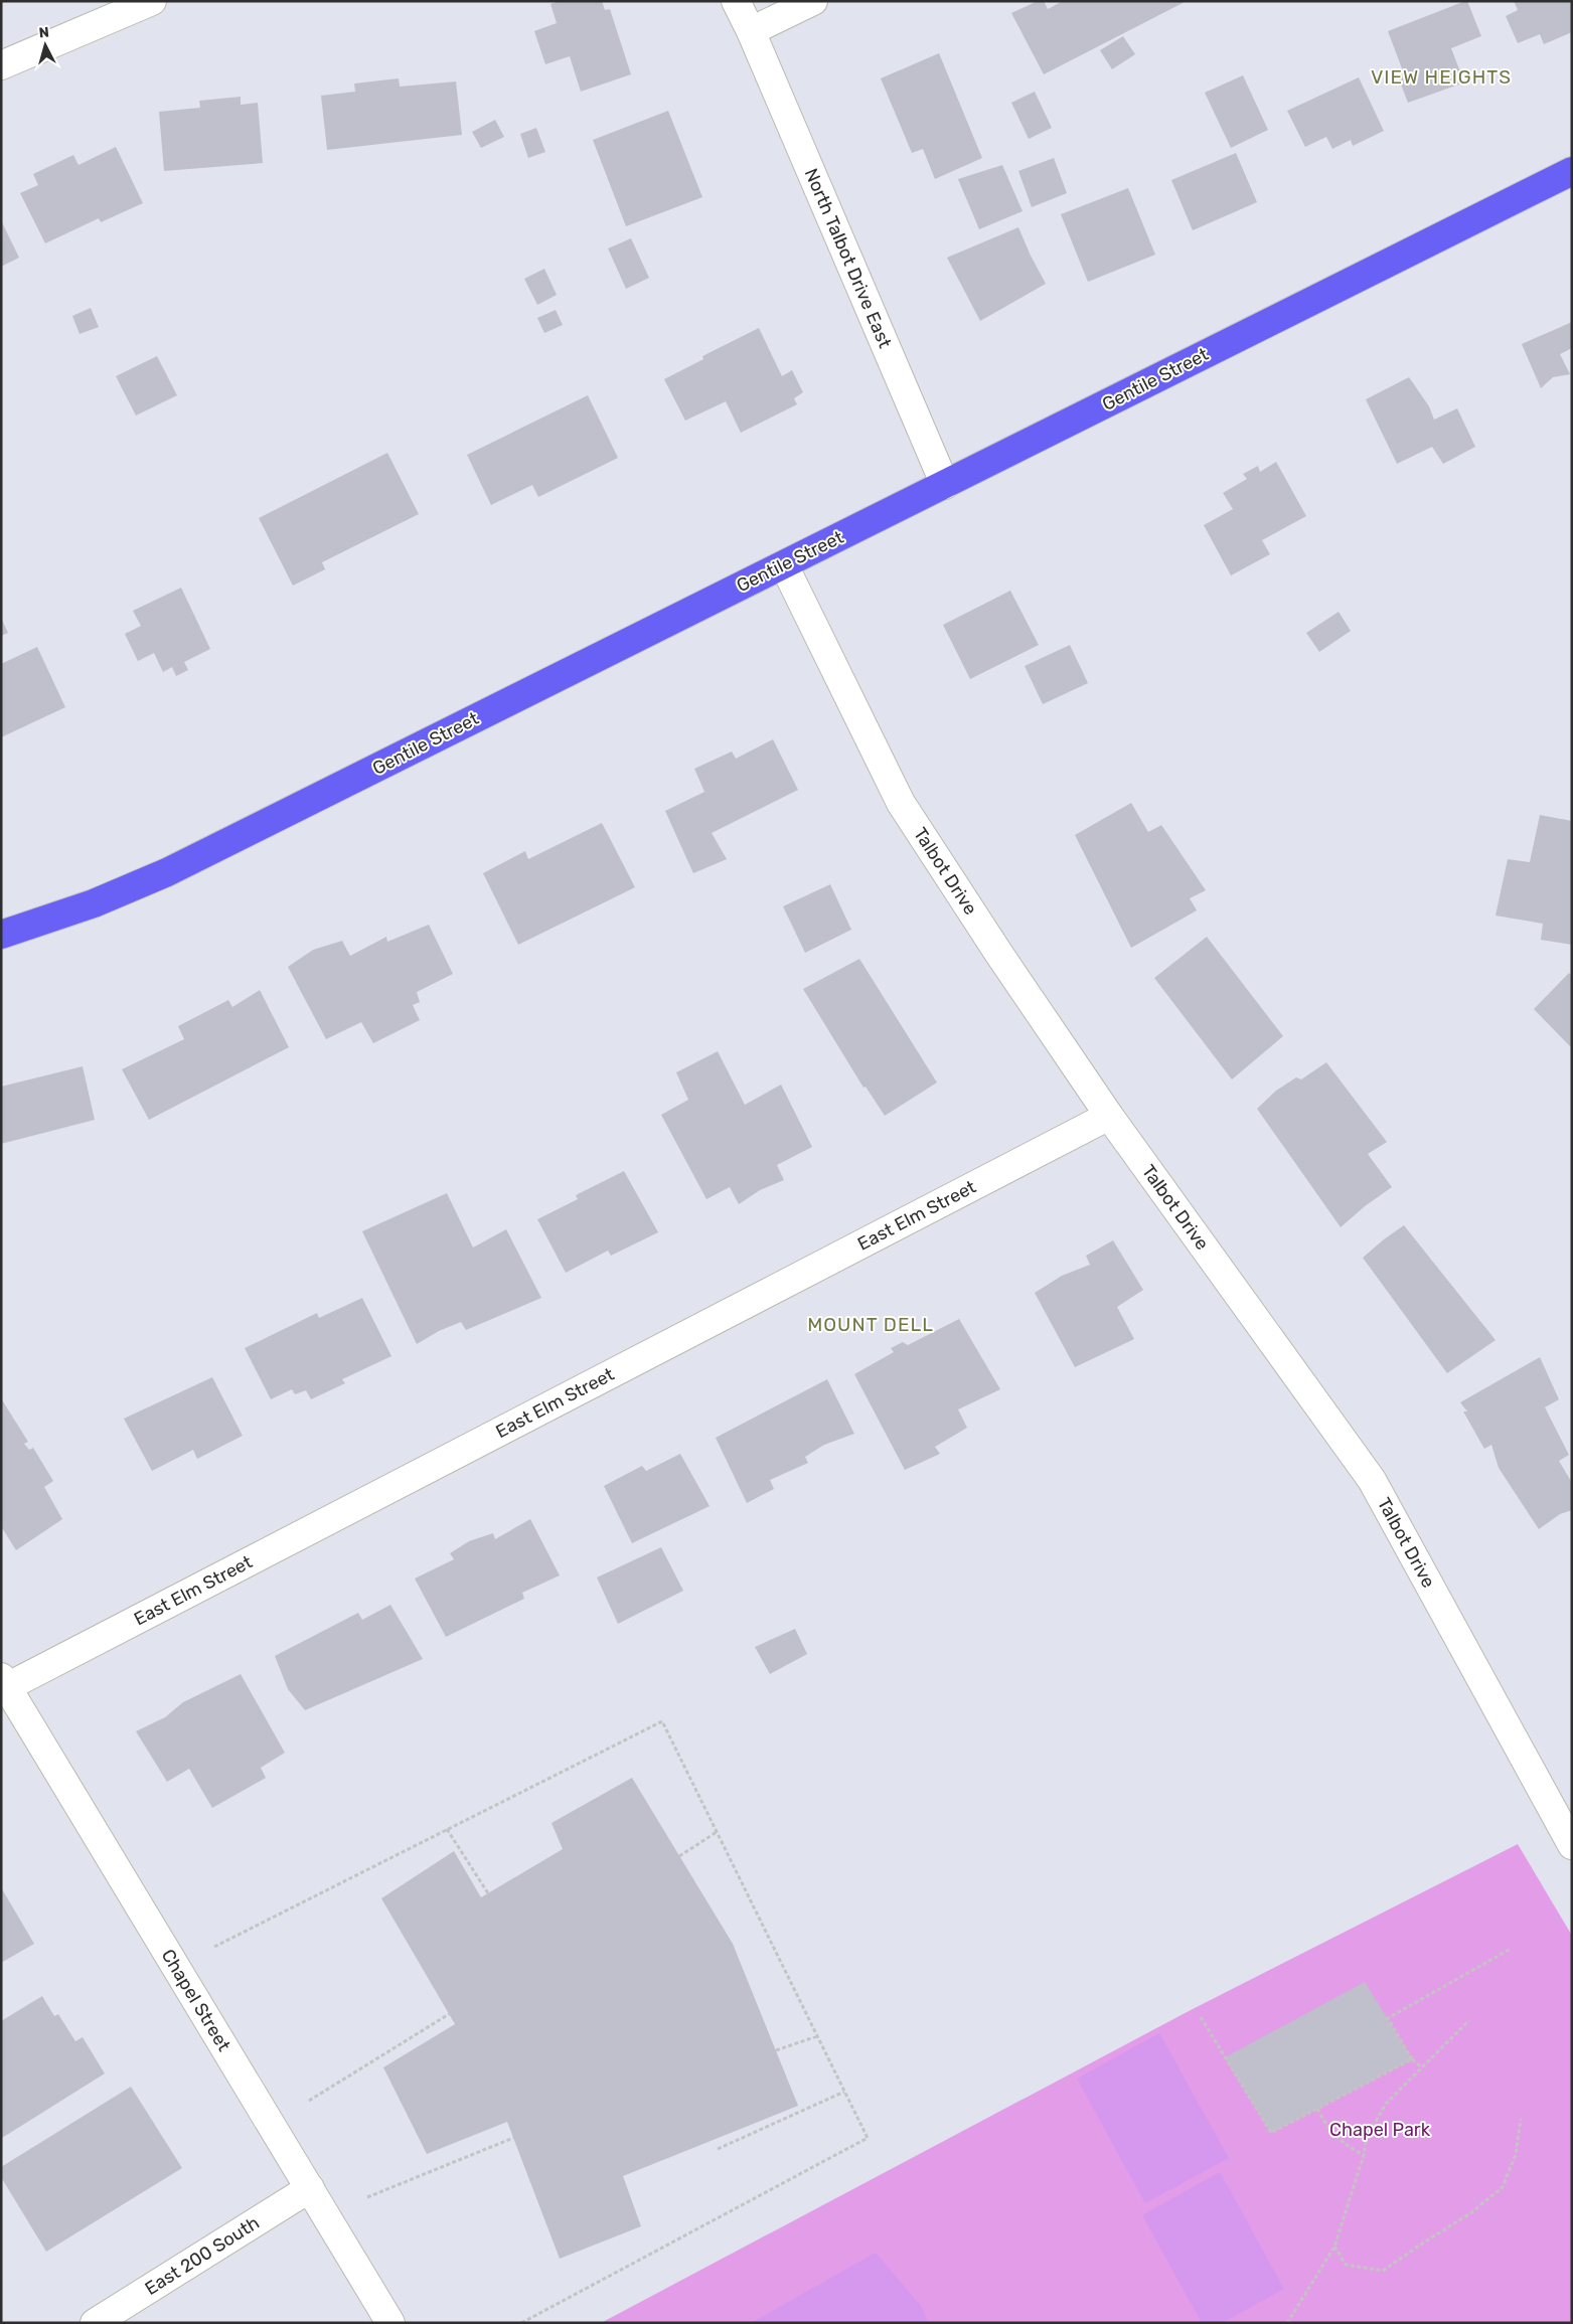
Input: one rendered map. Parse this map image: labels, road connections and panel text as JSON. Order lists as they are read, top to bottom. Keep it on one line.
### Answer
{"streets":{"main road":["Gentile Street"],"street":["North Talbot Drive East","Talbot Drive","East Elm Street","Chapel Street","East 200 South"]},"crossings":[["North Talbot Drive East","Gentile Street"],["Gentile Street","Talbot Drive"],["Talbot Drive","East Elm Street"],["East Elm Street","Chapel Street"],["Chapel Street","East 200 South"]],"districts":["VIEW HEIGHTS","MOUNT DELL"],"parks":["Chapel Park"],"north":"top"}
